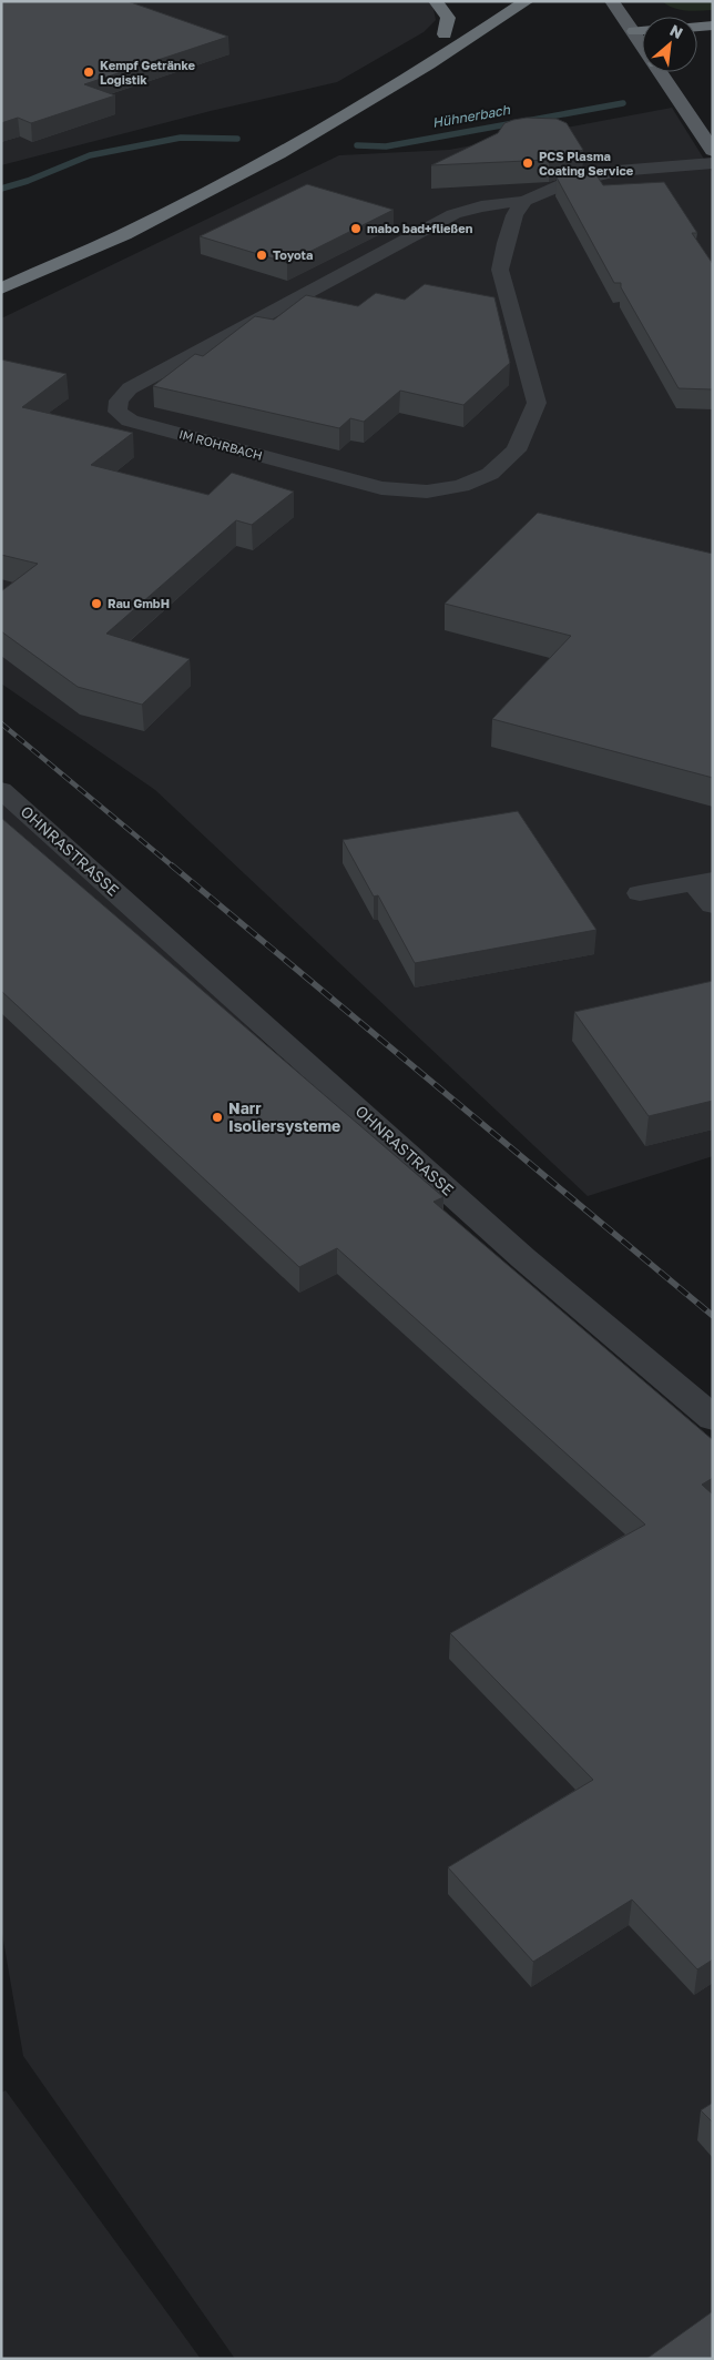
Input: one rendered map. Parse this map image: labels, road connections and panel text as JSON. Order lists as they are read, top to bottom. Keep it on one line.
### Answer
{"streets":{"street":["IM ROHRBACH","OHNRASTRASSE"]},"water":["Hühnerbach"],"places":["Kempf Getränke Logistik","PCS Plasma Coating Service","mabo bad+fließen","Toyota","Rau GmbH","Narr Isoliersysteme"],"north":"top right"}
